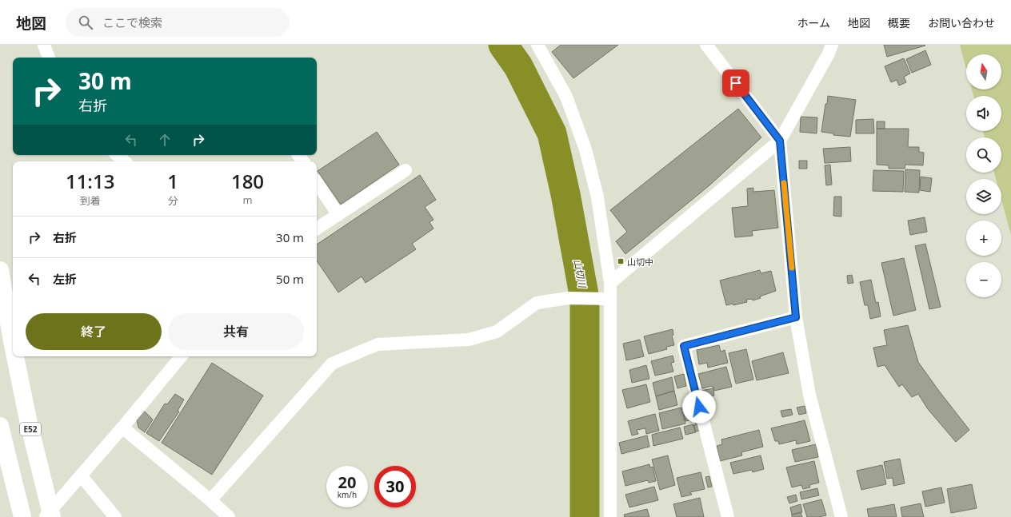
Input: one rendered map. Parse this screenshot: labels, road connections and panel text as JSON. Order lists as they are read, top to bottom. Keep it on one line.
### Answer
{"streets":{"highway":["E52"]},"water":["山切川"],"places":{"transit":["山切中"]},"north":"top","page":{"header":"地図","search":"ここで検索","nav":["ホーム","地図","概要","お問い合わせ"],"map_buttons":["+","−"],"turn":["30 m","右折"],"eta":["11:13","到着","1","分","180","m"],"list":[{"name":"右折","value":"30 m"},{"name":"左折","value":"50 m"}],"buttons":["終了","共有"],"speed":"20 km/h","limit":"30"}}
